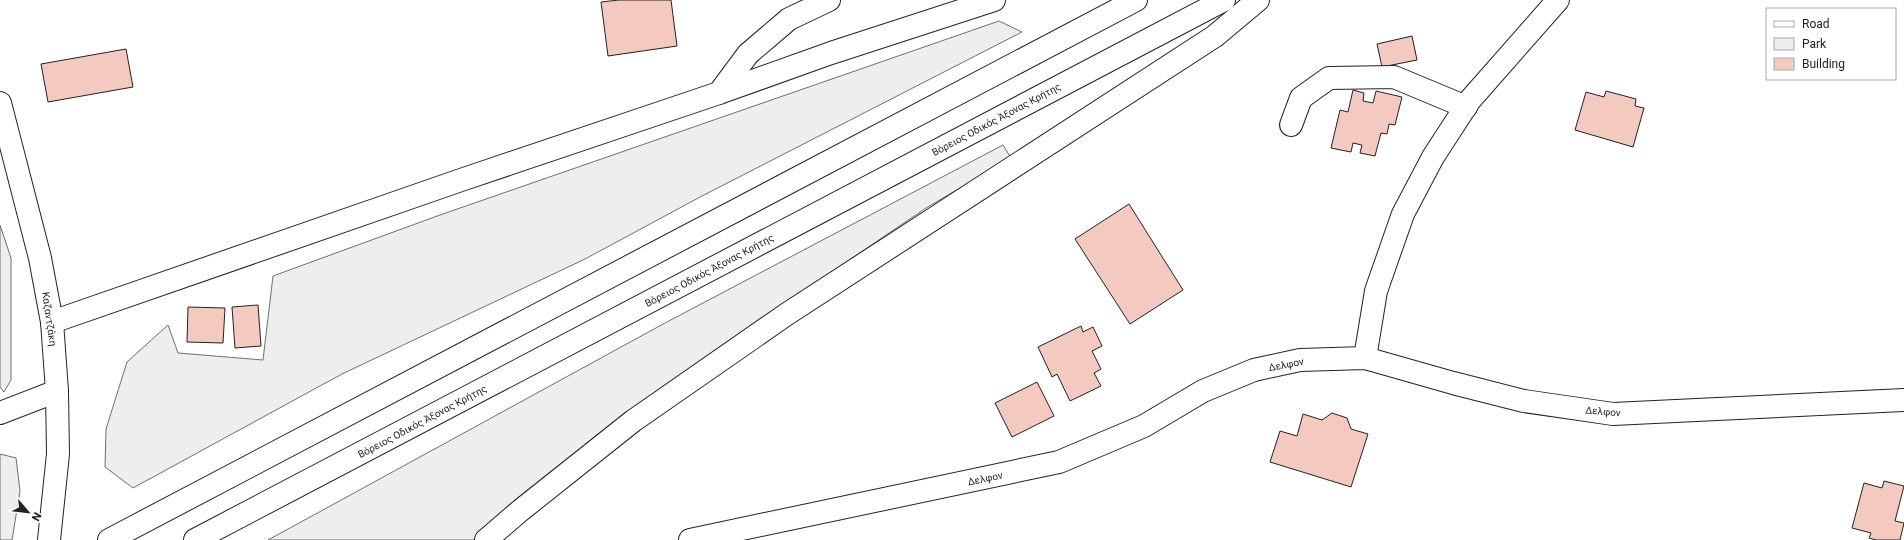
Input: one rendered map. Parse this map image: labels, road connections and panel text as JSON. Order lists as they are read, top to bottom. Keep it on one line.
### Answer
{"streets":{"main road":["Βόρειος Οδικός Άξονας Κρήτης","Καζαντζάκη","Δελφον"]},"legend":["Road","Park","Building"],"north":"bottom right"}
